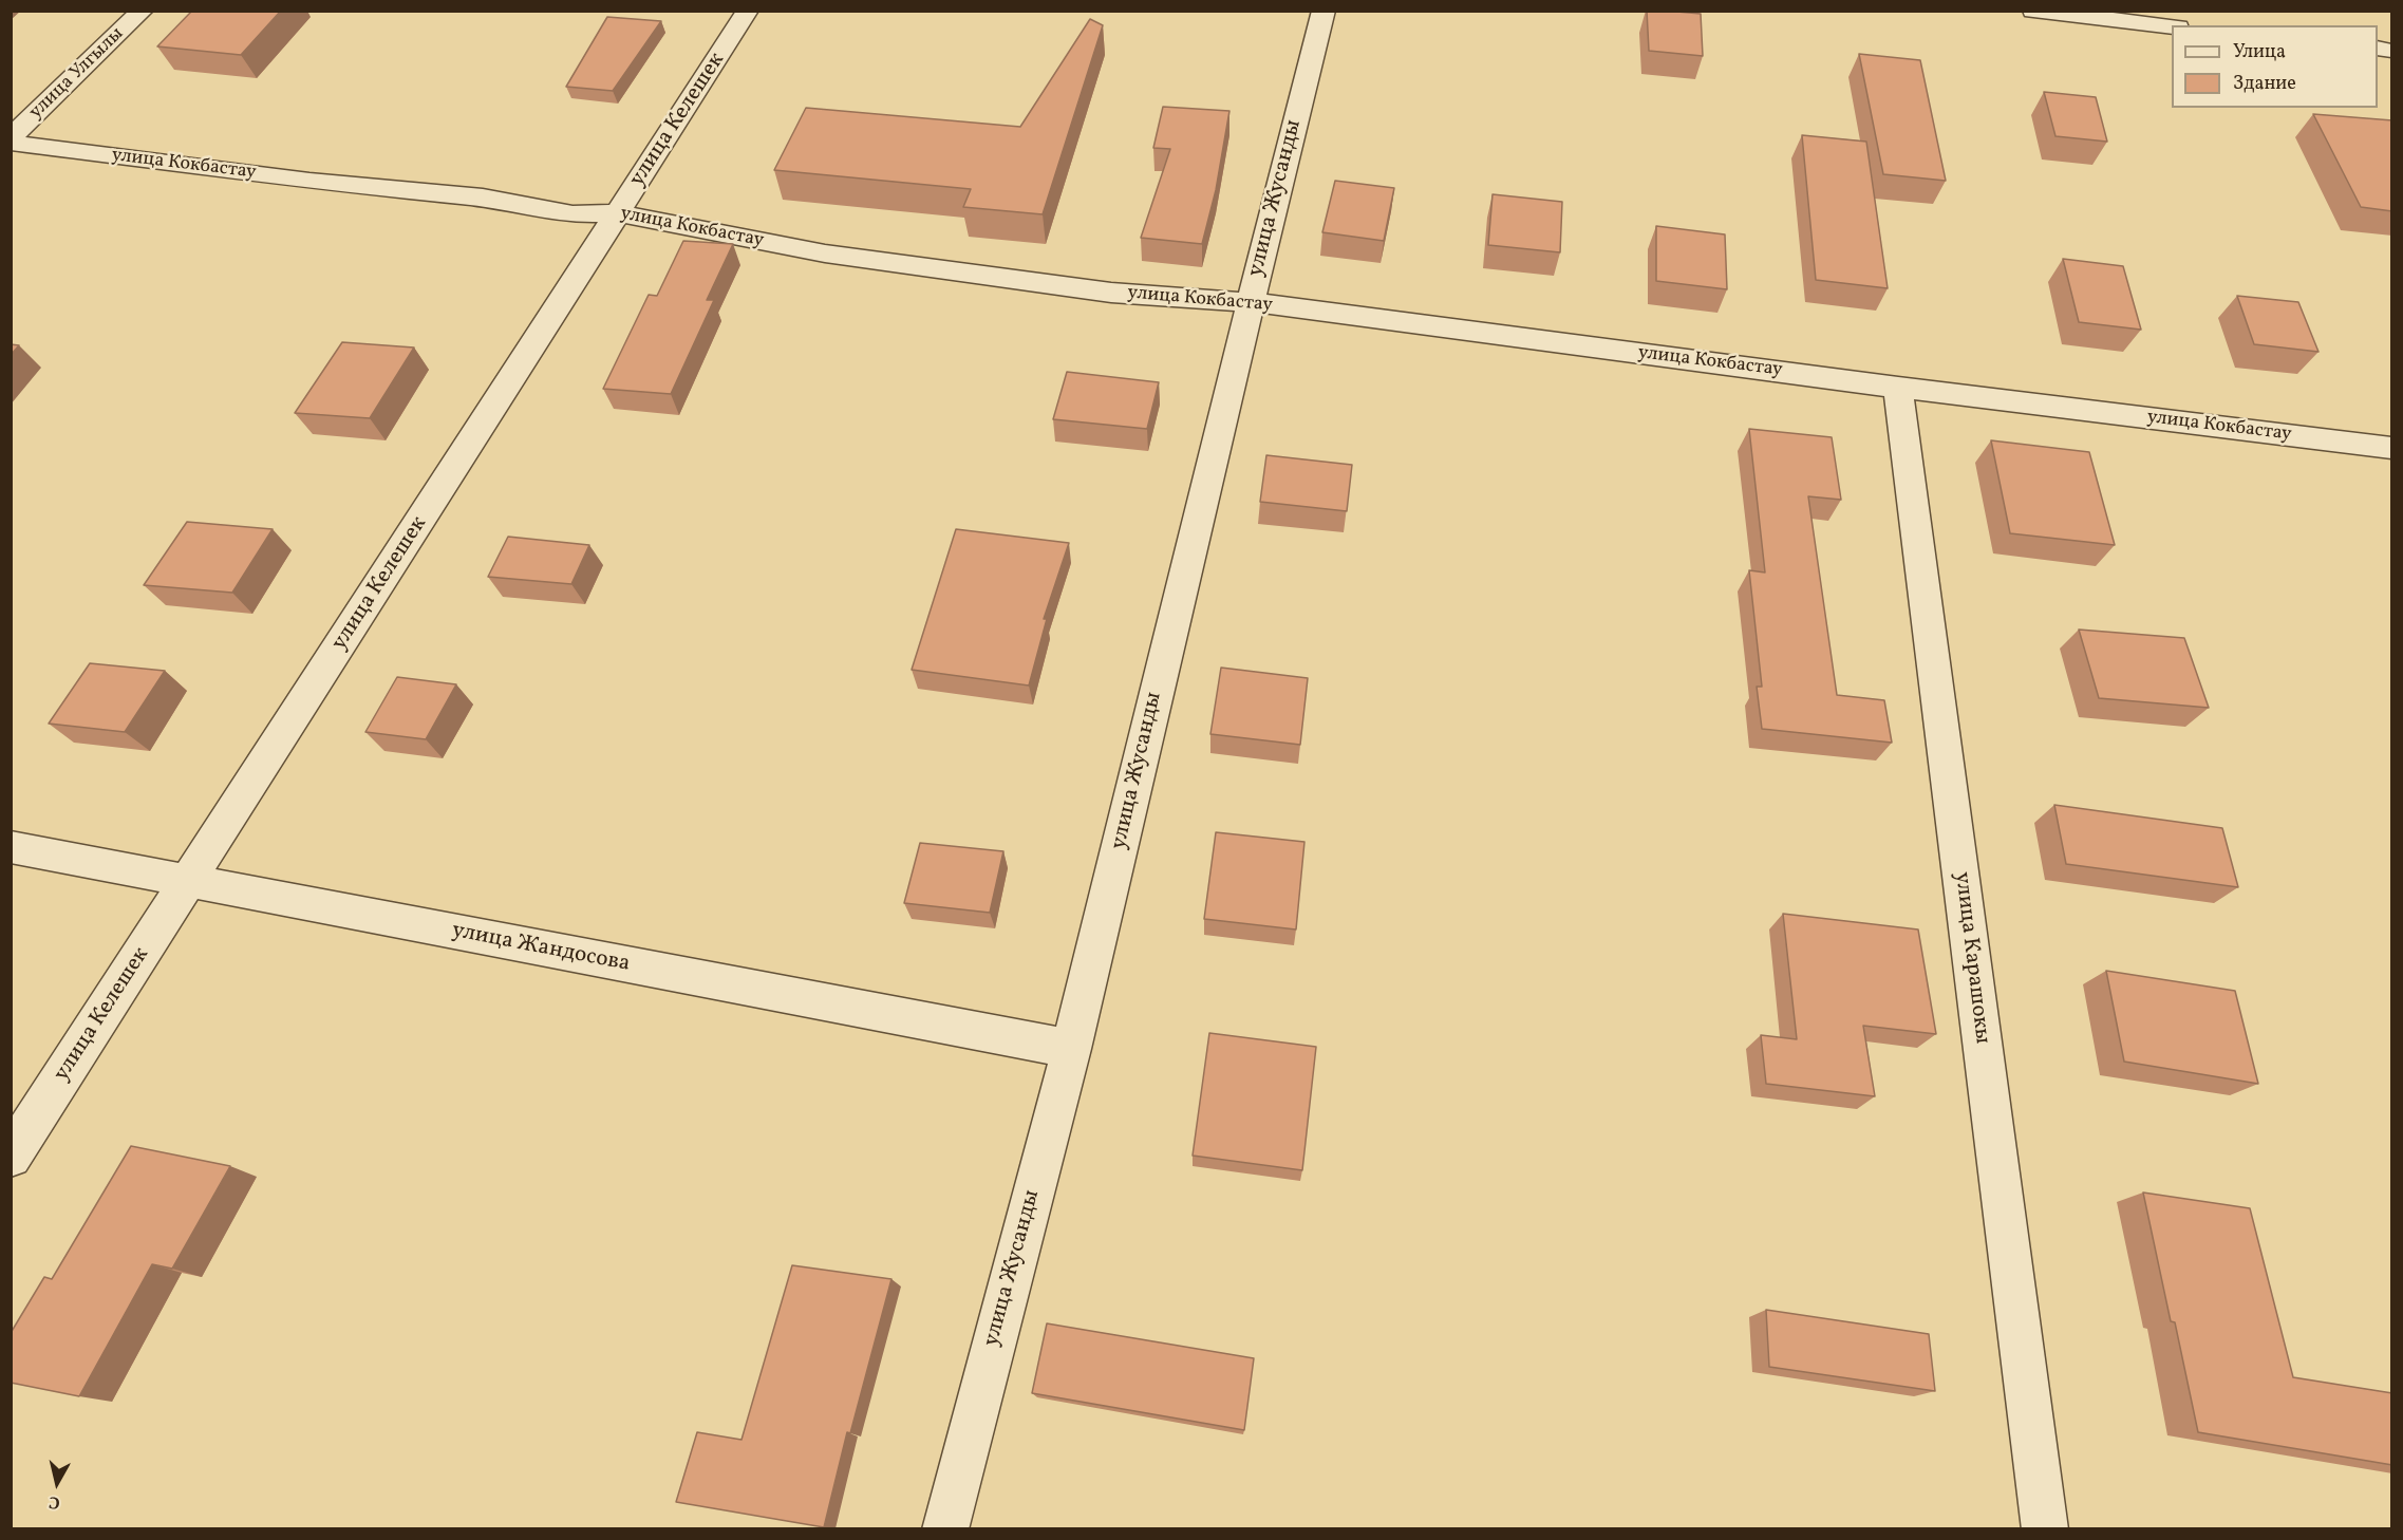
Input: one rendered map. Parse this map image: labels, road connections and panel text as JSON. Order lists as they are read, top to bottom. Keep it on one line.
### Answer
{"streets":{"street":["улица Улгылы","улица Келешек","улица Кокбастау","улица Жусанды","улица Жандосова","улица Карашокы"]},"crossings":[["улица Келешек","улица Кокбастау"],["улица Келешек","улица Жандосова"],["улица Кокбастау","улица Жусанды"],["улица Кокбастау","улица Карашокы"],["улица Жусанды","улица Жандосова"]],"legend":["Улица","Здание"],"north":"bottom"}
